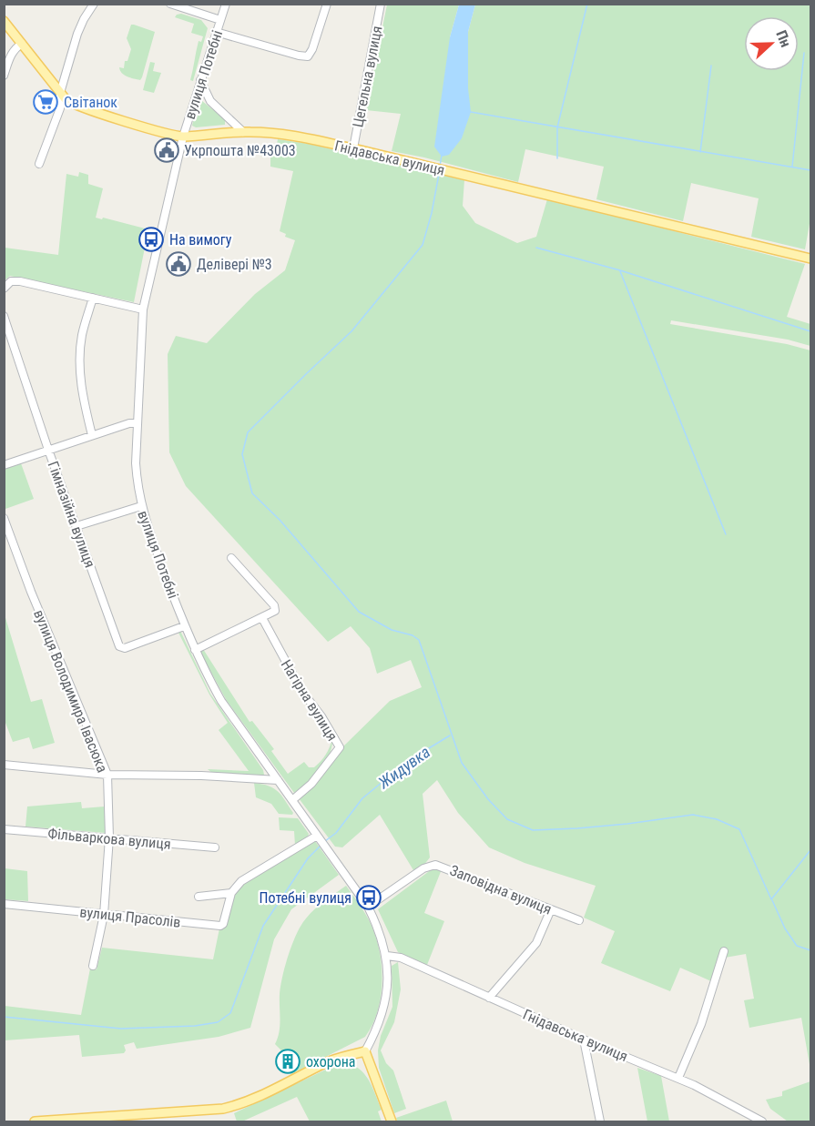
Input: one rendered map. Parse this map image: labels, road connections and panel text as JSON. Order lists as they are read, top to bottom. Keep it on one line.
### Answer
{"streets":{"main road":["Гнідавська вулиця"],"street":["вулиця Потебні","Цегельна вулиця","Гімназійна вулиця","вулиця Володимира Івасюка","Нагірна вулиця","Фільваркова вулиця","Заповідна вулиця","вулиця Прасолів"]},"crossings":[["вулиця Потебні","Гнідавська вулиця"],["вулиця Потебні","Гімназійна вулиця"],["вулиця Потебні","Нагірна вулиця"],["вулиця Потебні","Заповідна вулиця"],["Цегельна вулиця","Гнідавська вулиця"],["вулиця Володимира Івасюка","Фільваркова вулиця"],["вулиця Володимира Івасюка","вулиця Прасолів"]],"water":["Жидувка"],"places":{"supermarket":["Світанок"],"public building":["Укрпошта №43003","Делівері №3"],"bus stop":["На вимогу","Потебні вулиця"],"building":["охорона"]},"north":"right"}
